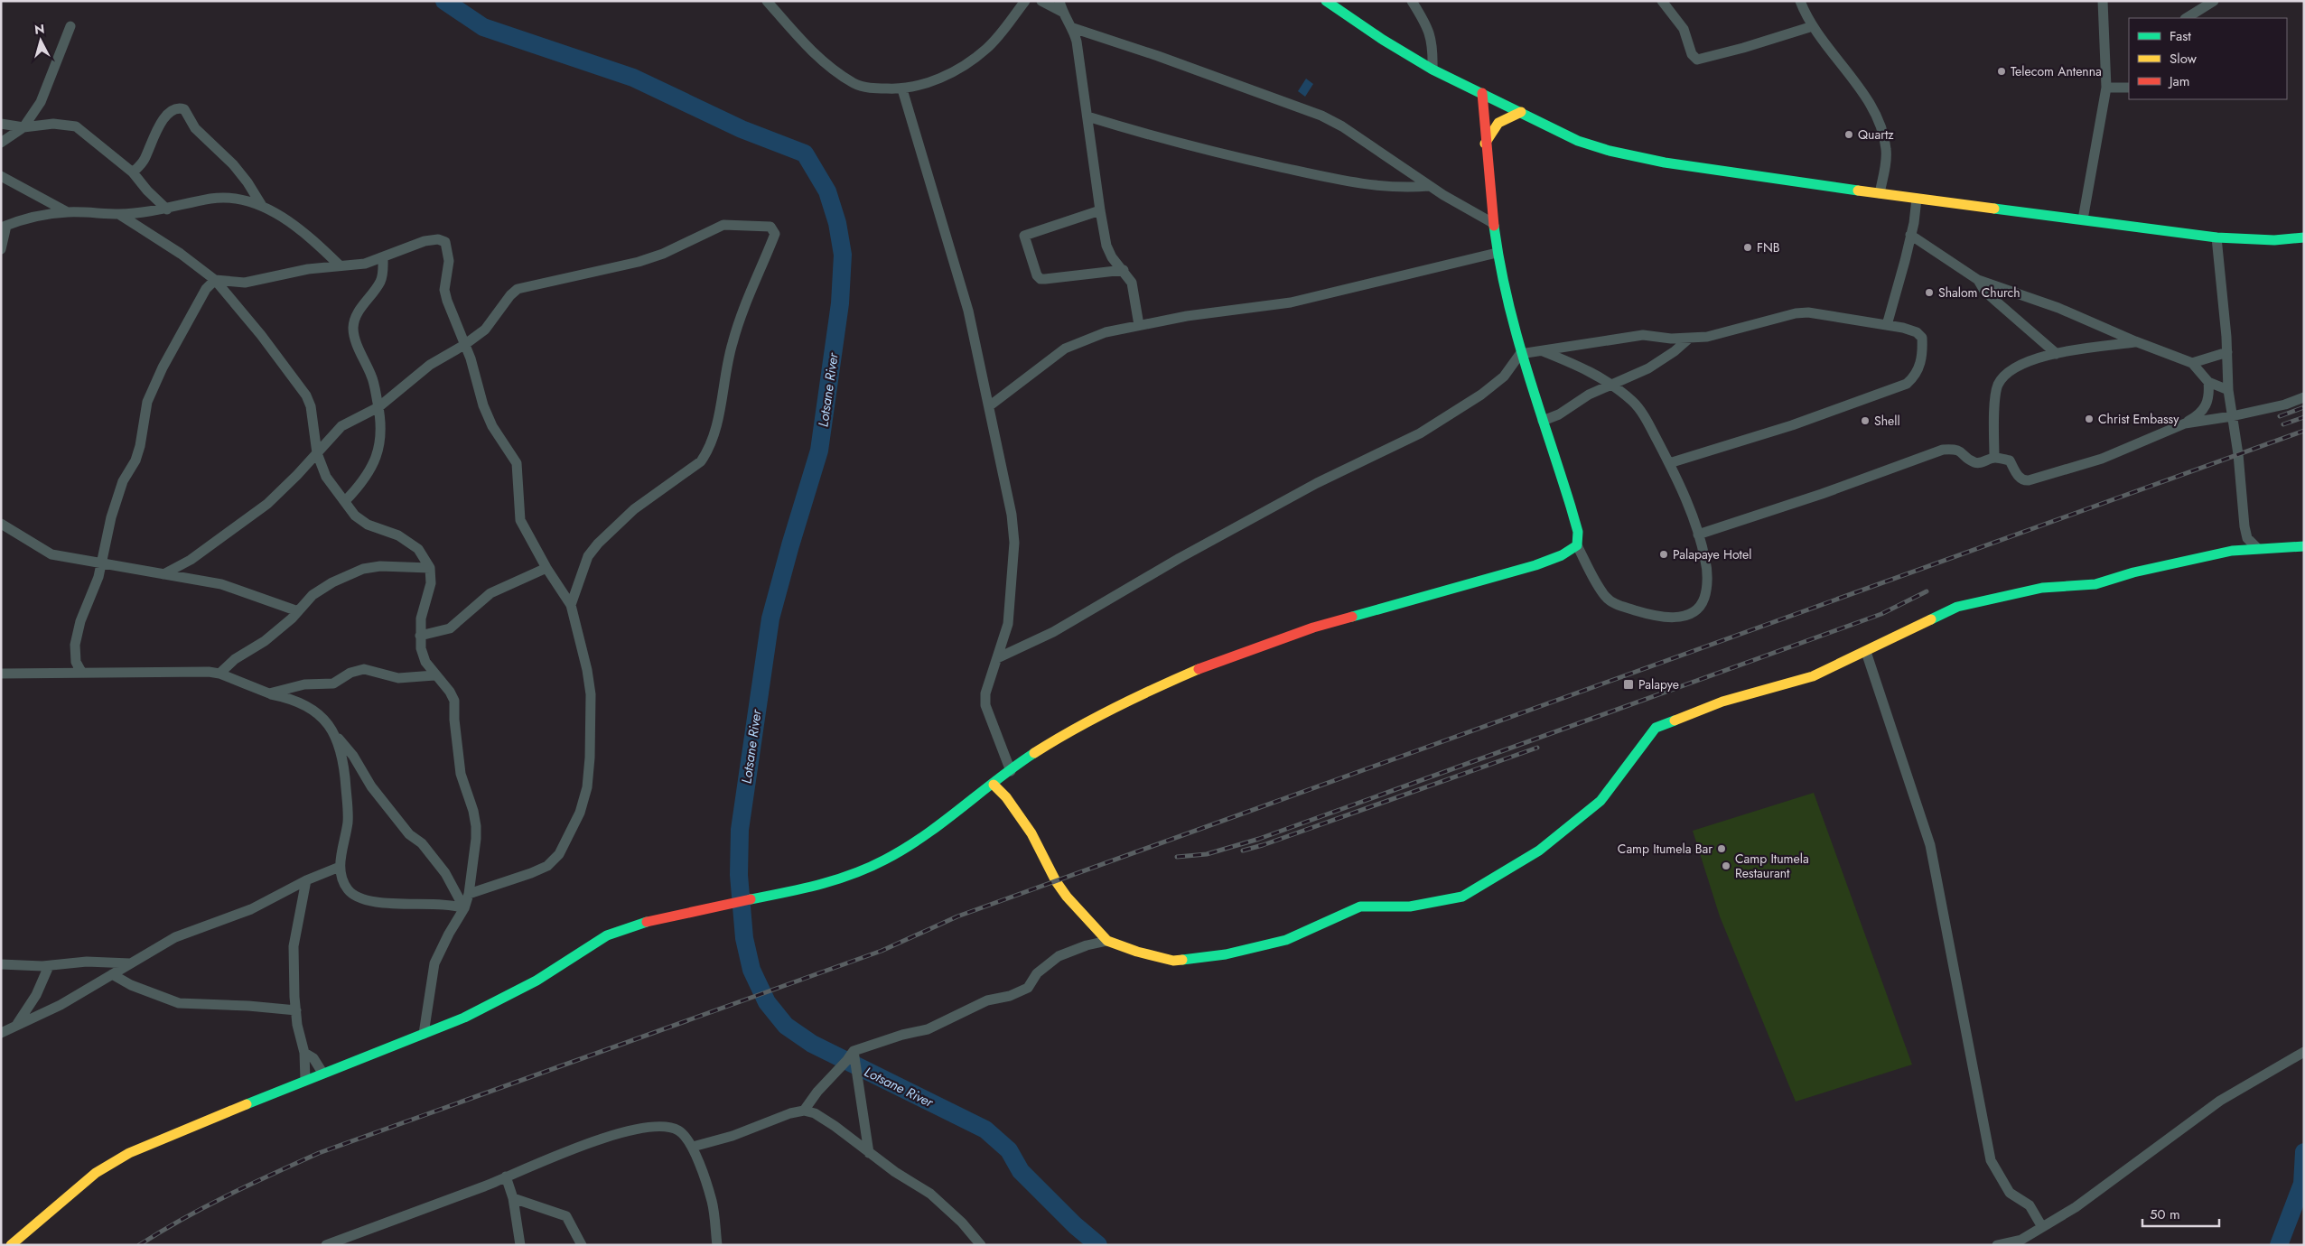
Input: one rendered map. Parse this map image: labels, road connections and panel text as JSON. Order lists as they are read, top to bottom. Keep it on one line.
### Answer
{"water":["Lotsane River"],"places":{"other":["Telecom Antenna","Quartz","FNB","Shalom Church","Christ Embassy","Shell","Palapaye Hotel","Camp Itumela Bar","Camp Itumela Restaurant"],"transit":["Palapye"]},"legend":["Fast","Slow","Jam"],"scale_bar":"50 m","north":"top"}
